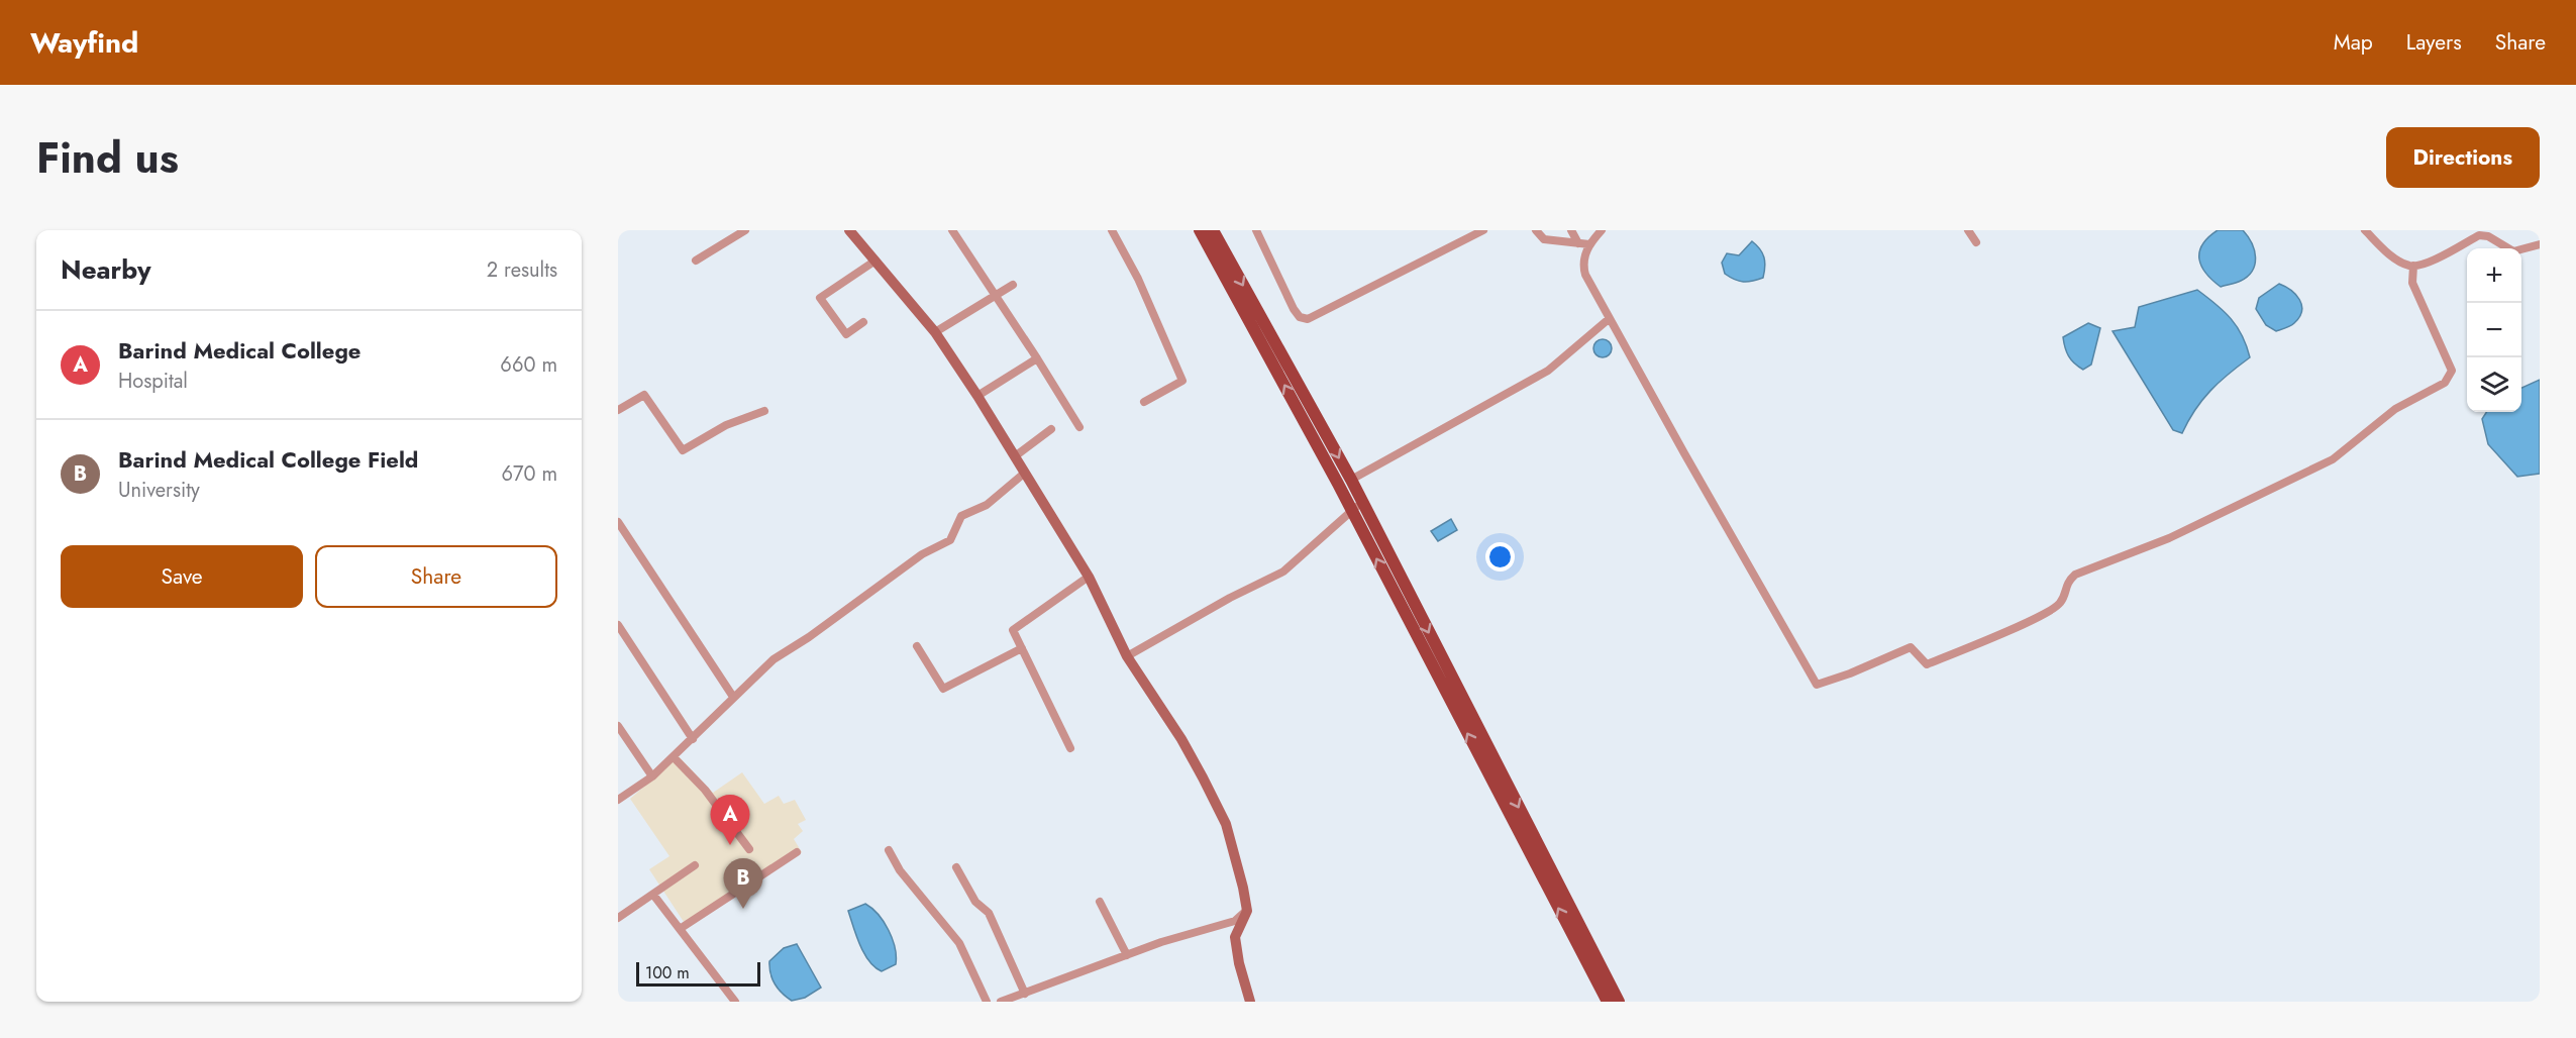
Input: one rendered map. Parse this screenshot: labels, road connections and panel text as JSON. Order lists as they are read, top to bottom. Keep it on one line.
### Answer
{"scale_bar":"100 m","page":{"header":"Wayfind","nav":["Map","Layers","Share"],"title":"Find us","buttons":["Directions",["Save","Share"]],"heading":["Nearby","2 results"],"map_buttons":["+","−"],"list":[{"mark":"A","name":"Barind Medical College","note":"Hospital","value":"660 m"},{"mark":"B","name":"Barind Medical College Field","note":"University","value":"670 m"}],"pins":["A","B"],"scale":"100 m"}}
